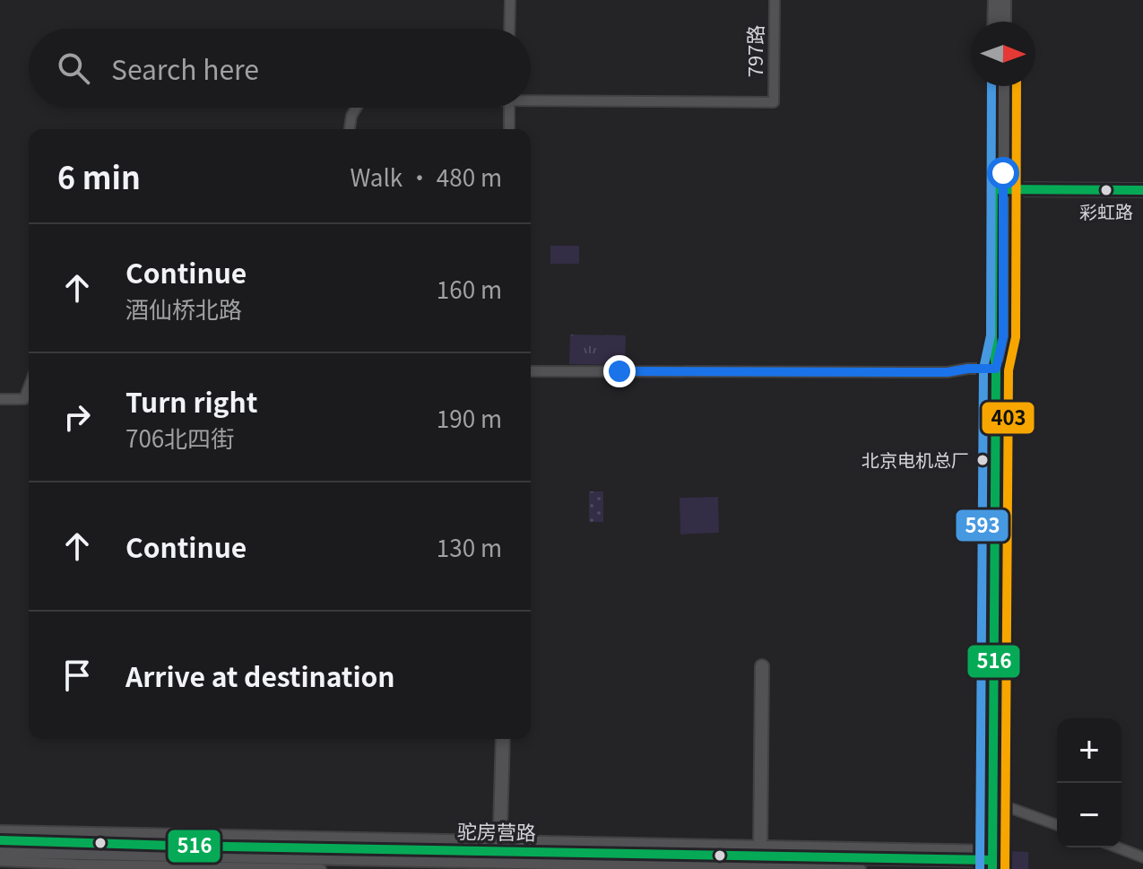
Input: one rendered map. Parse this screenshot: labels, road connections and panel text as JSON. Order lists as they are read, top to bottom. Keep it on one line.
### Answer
{"streets":{"main road":["驼房营路"],"street":["797路"]},"places":["彩虹路","北京电机总厂"],"lines":["transit line 403","transit line 593","transit line 516"],"north":"right","page":{"search":"Search here","heading":["6 min","Walk · 480 m"],"list":[["Continue","酒仙桥北路","160 m"],["Turn right","706北四街","190 m"],["Continue","130 m"],"Arrive at destination"],"map_buttons":["+","−"]}}
